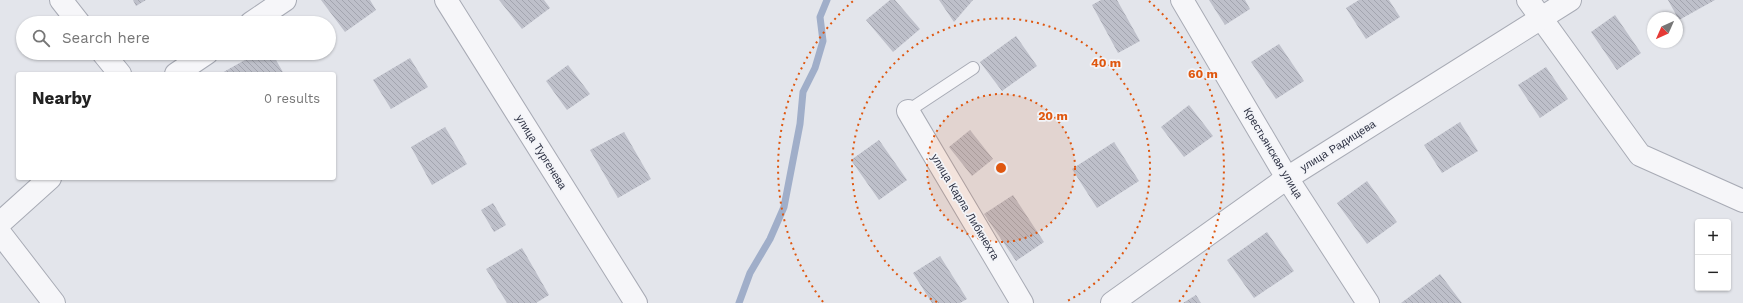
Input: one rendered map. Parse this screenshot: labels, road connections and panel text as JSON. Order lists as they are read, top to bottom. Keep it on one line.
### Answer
{"streets":{"street":["улица Радищева","улица Тургенева","Крестьянская улица","улица Карла Либкнехта"]},"crossings":[["улица Радищева","Крестьянская улица"]],"north":"bottom left","page":{"search":"Search here","heading":["Nearby","0 results"],"map_buttons":["+","−"]},"rings":["40 m","60 m","20 m"]}
